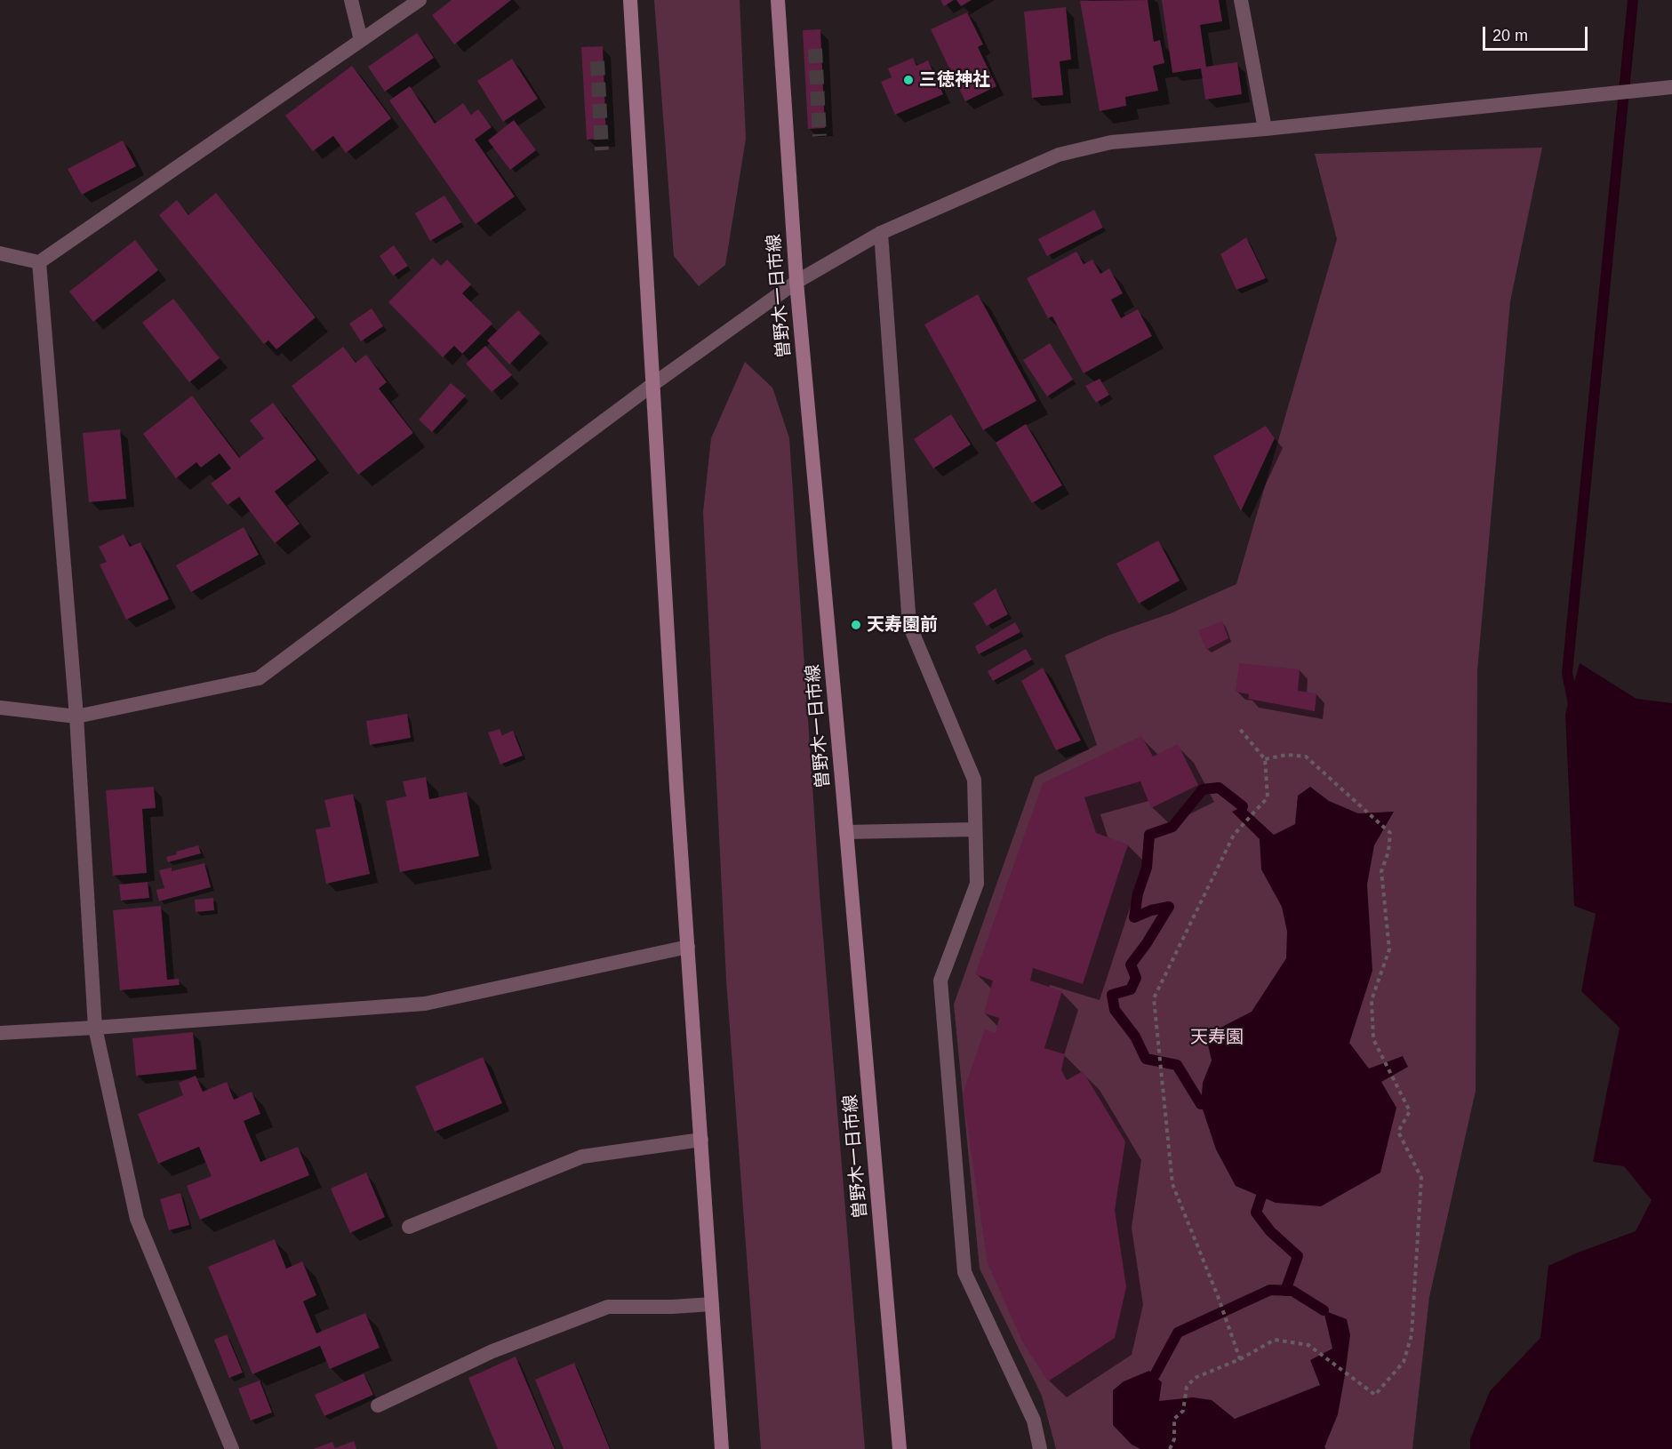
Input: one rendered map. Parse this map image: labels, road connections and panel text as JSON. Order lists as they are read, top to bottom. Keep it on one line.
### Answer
{"streets":{"main road":["曽野木一日市線"]},"parks":["天寿園"],"places":["三徳神社","天寿園前"],"scale_bar":"20 m"}
